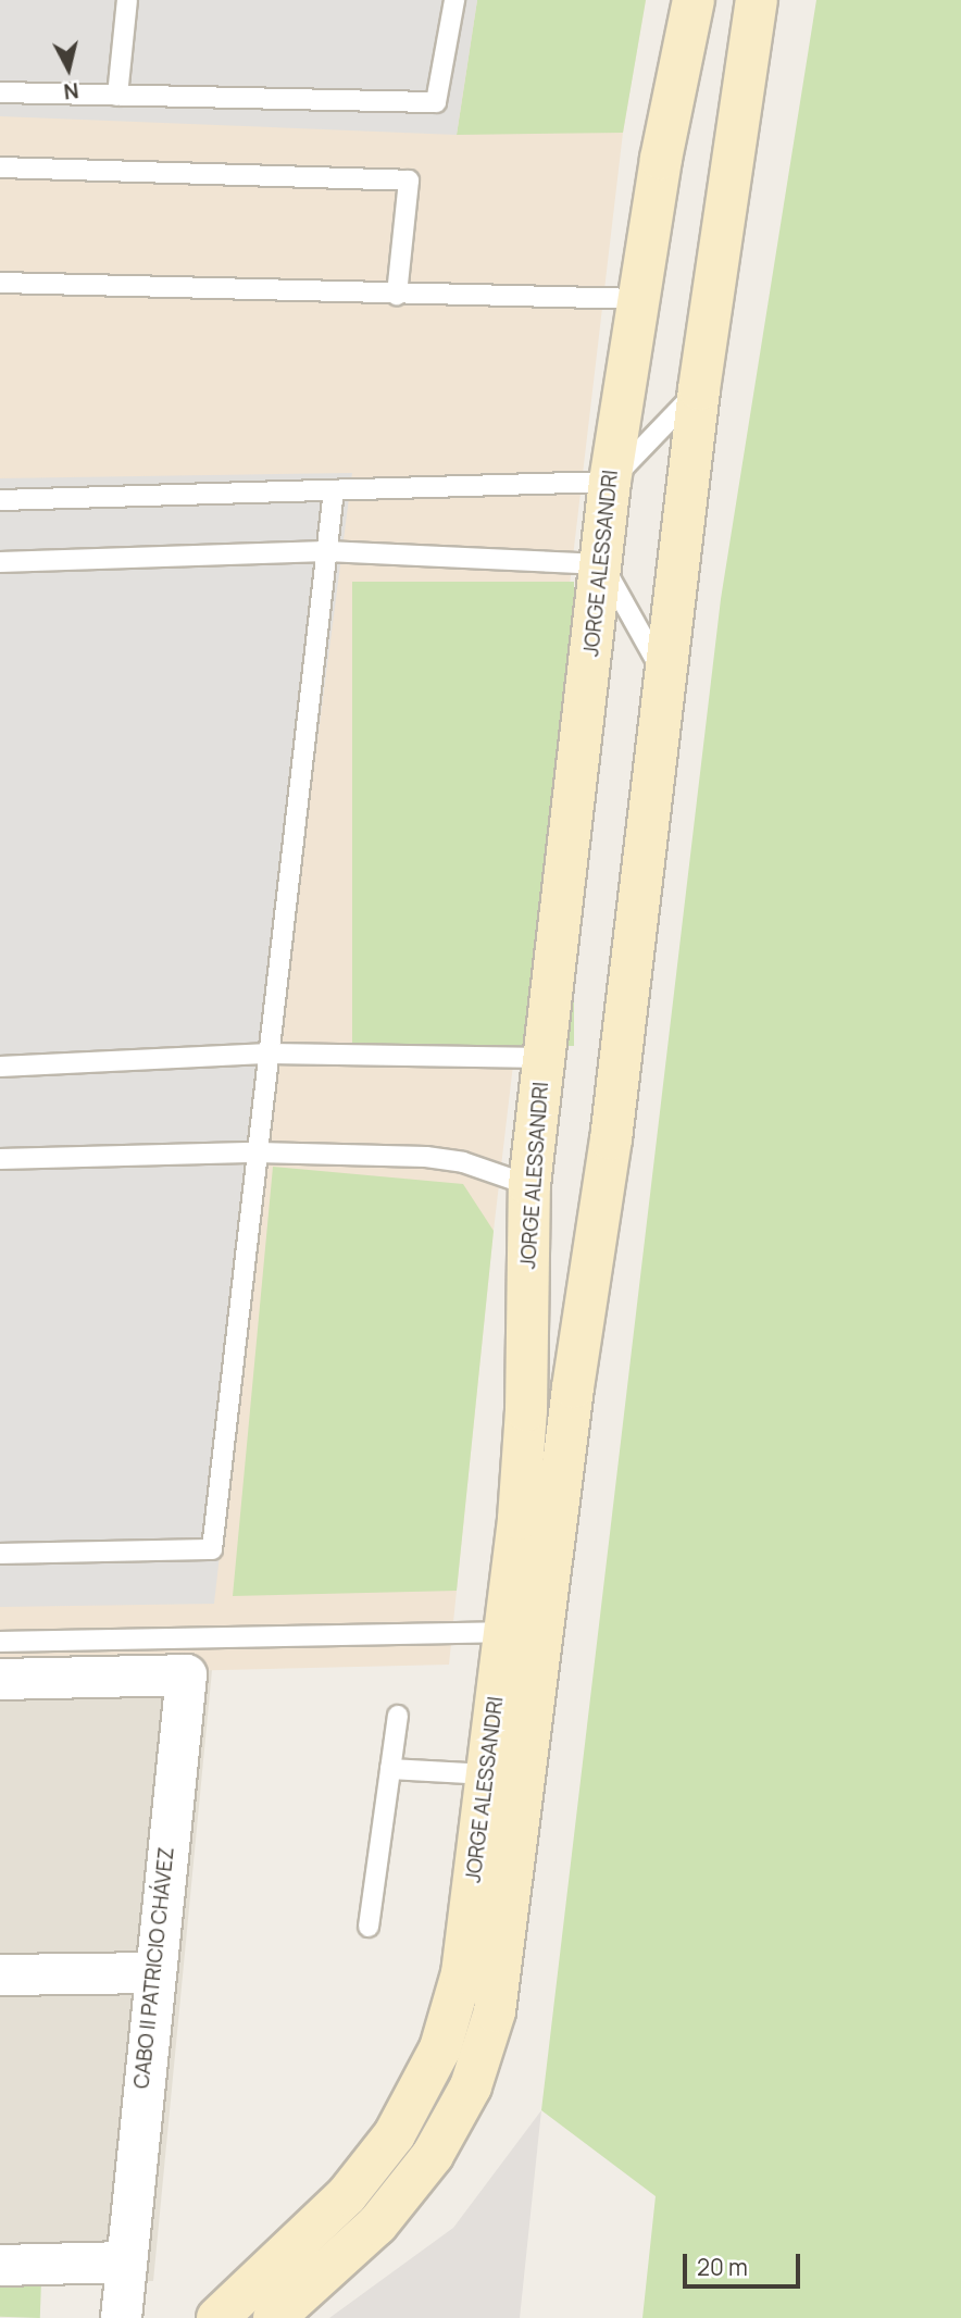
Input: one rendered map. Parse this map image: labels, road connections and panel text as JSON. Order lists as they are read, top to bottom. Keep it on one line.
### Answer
{"streets":{"main road":["JORGE ALESSANDRI"],"street":["CABO II PATRICIO CHÁVEZ"]},"scale_bar":"20 m","north":"bottom"}
